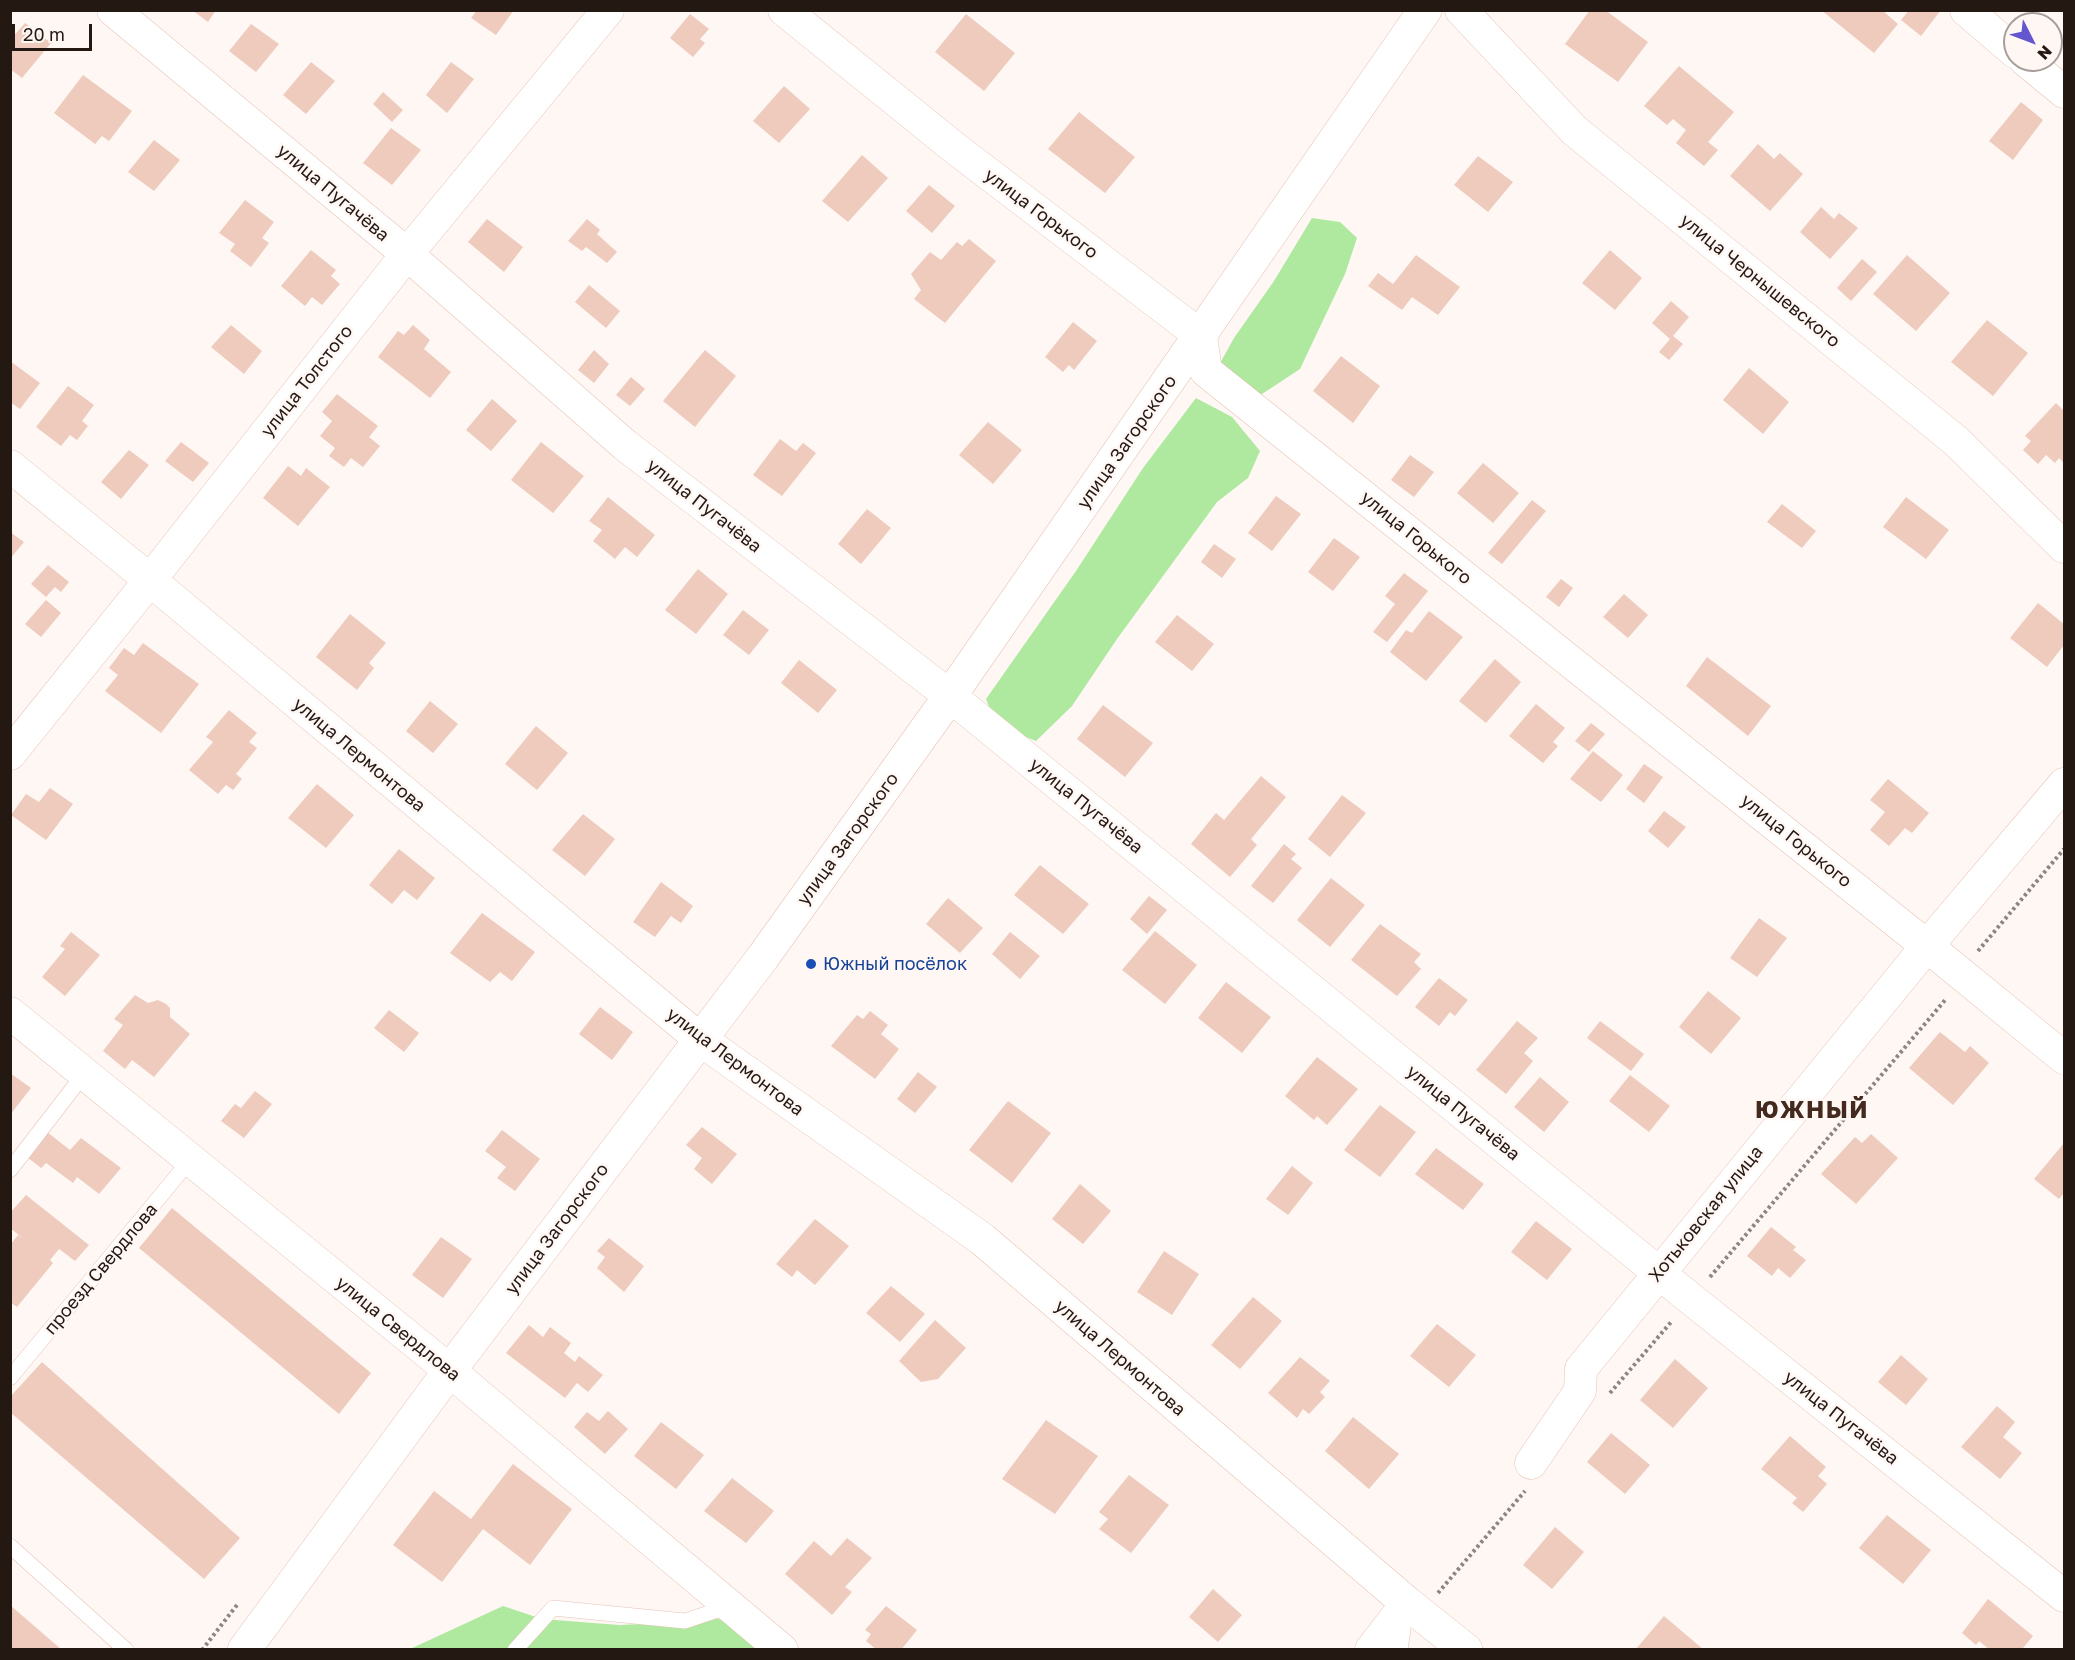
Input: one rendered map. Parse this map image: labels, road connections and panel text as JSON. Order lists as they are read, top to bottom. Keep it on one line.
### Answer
{"streets":{"main road":["улица Загорского","улица Лермонтова"],"street":["улица Пугачёва","улица Горького","улица Чернышевского","улица Толстого","Хотьковская улица","улица Свердлова"],"lane":["проезд Свердлова"]},"crossings":[["улица Пугачёва","улица Толстого"],["улица Пугачёва","улица Загорского"],["улица Пугачёва","Хотьковская улица"],["улица Горького","улица Загорского"],["улица Горького","Хотьковская улица"],["улица Толстого","улица Лермонтова"],["улица Загорского","улица Лермонтова"],["улица Загорского","улица Свердлова"],["проезд Свердлова","улица Свердлова"]],"districts":["ЮЖНЫЙ"],"places":["Южный посёлок"],"scale_bar":"20 m","north":"bottom right"}
